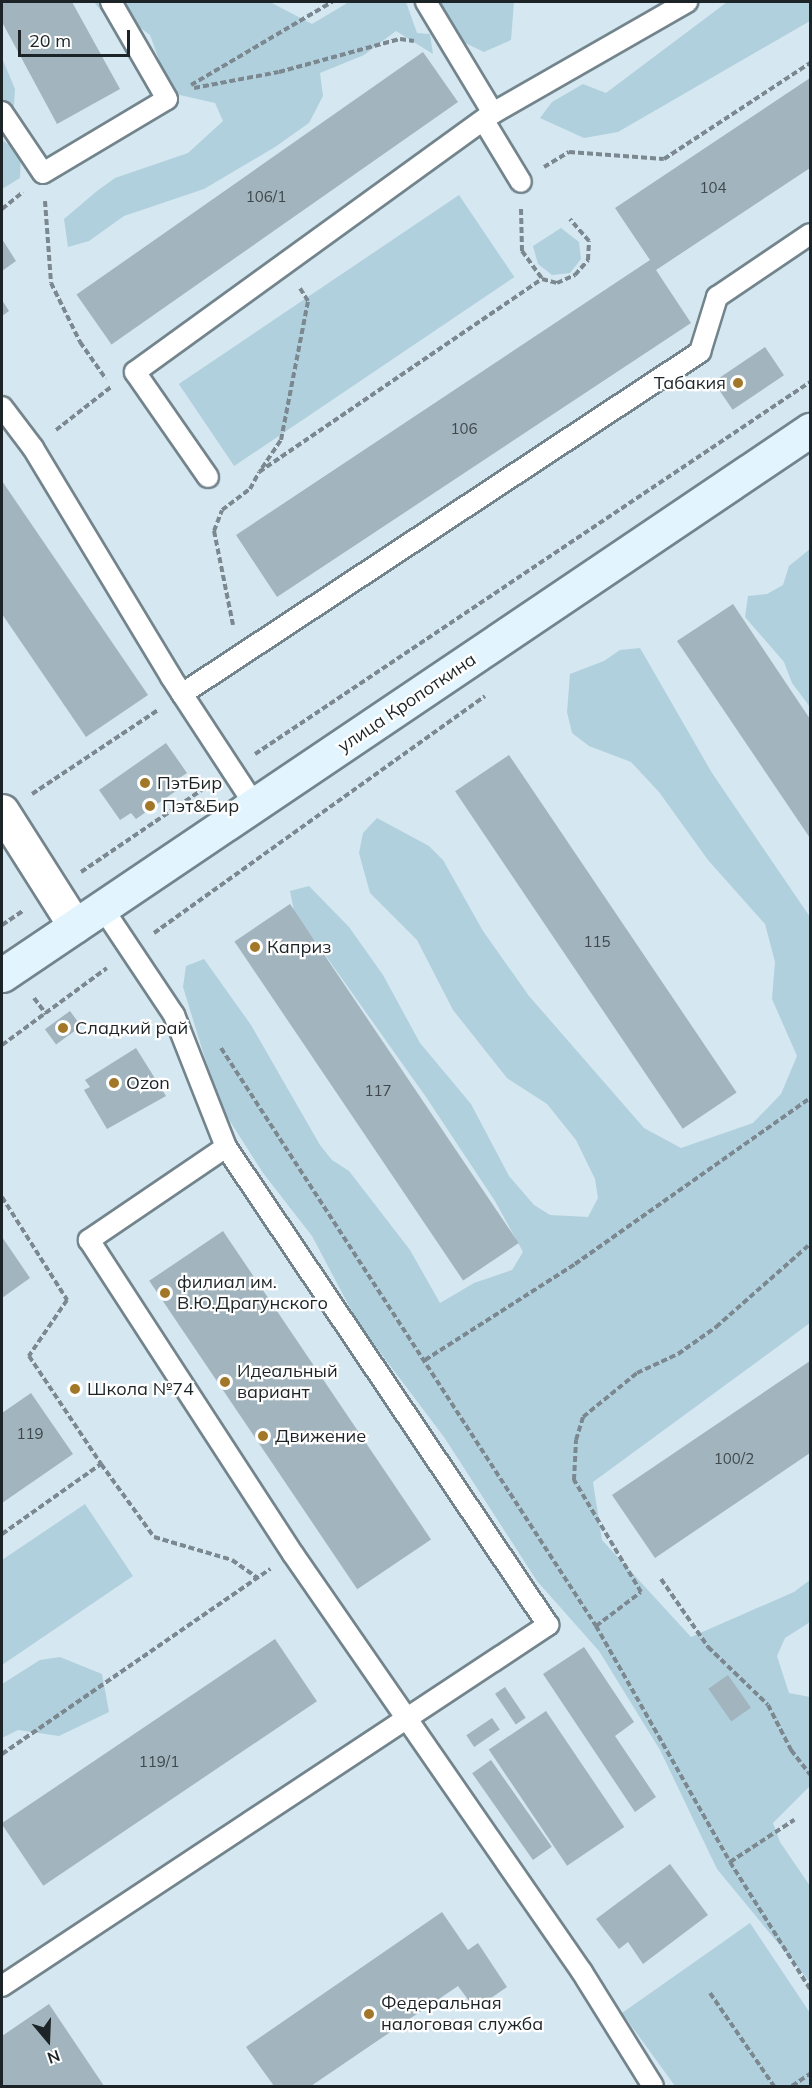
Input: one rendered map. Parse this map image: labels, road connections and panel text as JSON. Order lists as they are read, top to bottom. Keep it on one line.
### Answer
{"streets":{"main road":["улица Кропоткина"]},"places":["Табакия","ПэтБир","Пэт&Бир","Каприз","Сладкий рай","Ozon","филиал им. В.Ю.Драгунского","Идеальный вариант","Школа №74","Движение","Федеральная налоговая служба"],"house_numbers":["104","106/1","106","115","117","119","100/2","119/1"],"scale_bar":"20 m","north":"bottom"}
